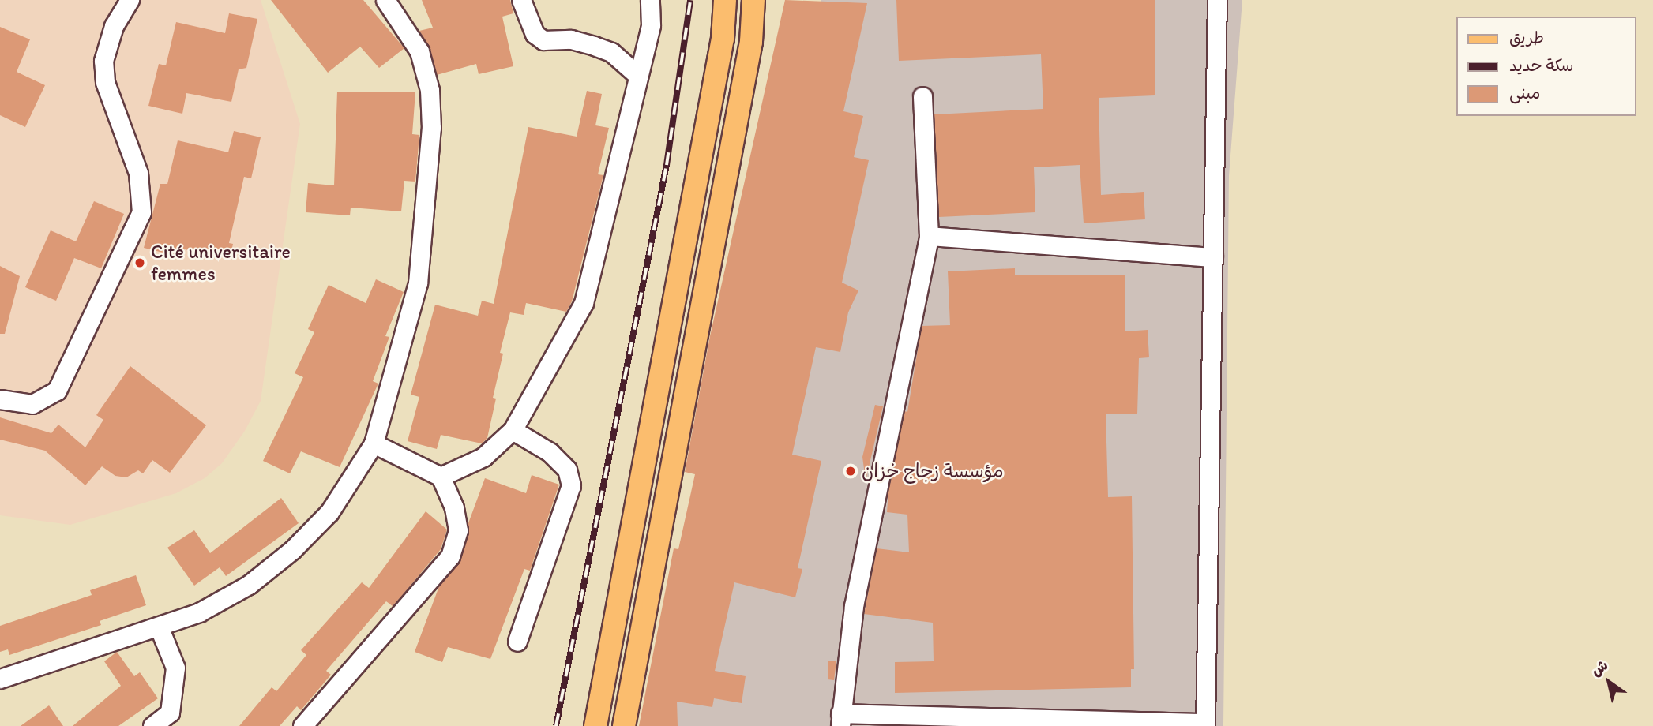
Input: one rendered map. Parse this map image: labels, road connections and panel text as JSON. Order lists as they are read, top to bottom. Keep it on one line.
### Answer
{"places":["Cité universitaire femmes","مؤسسة زجاج خزان"],"legend":["طريق","سكة حديد","مبنى"],"north":"top left"}
